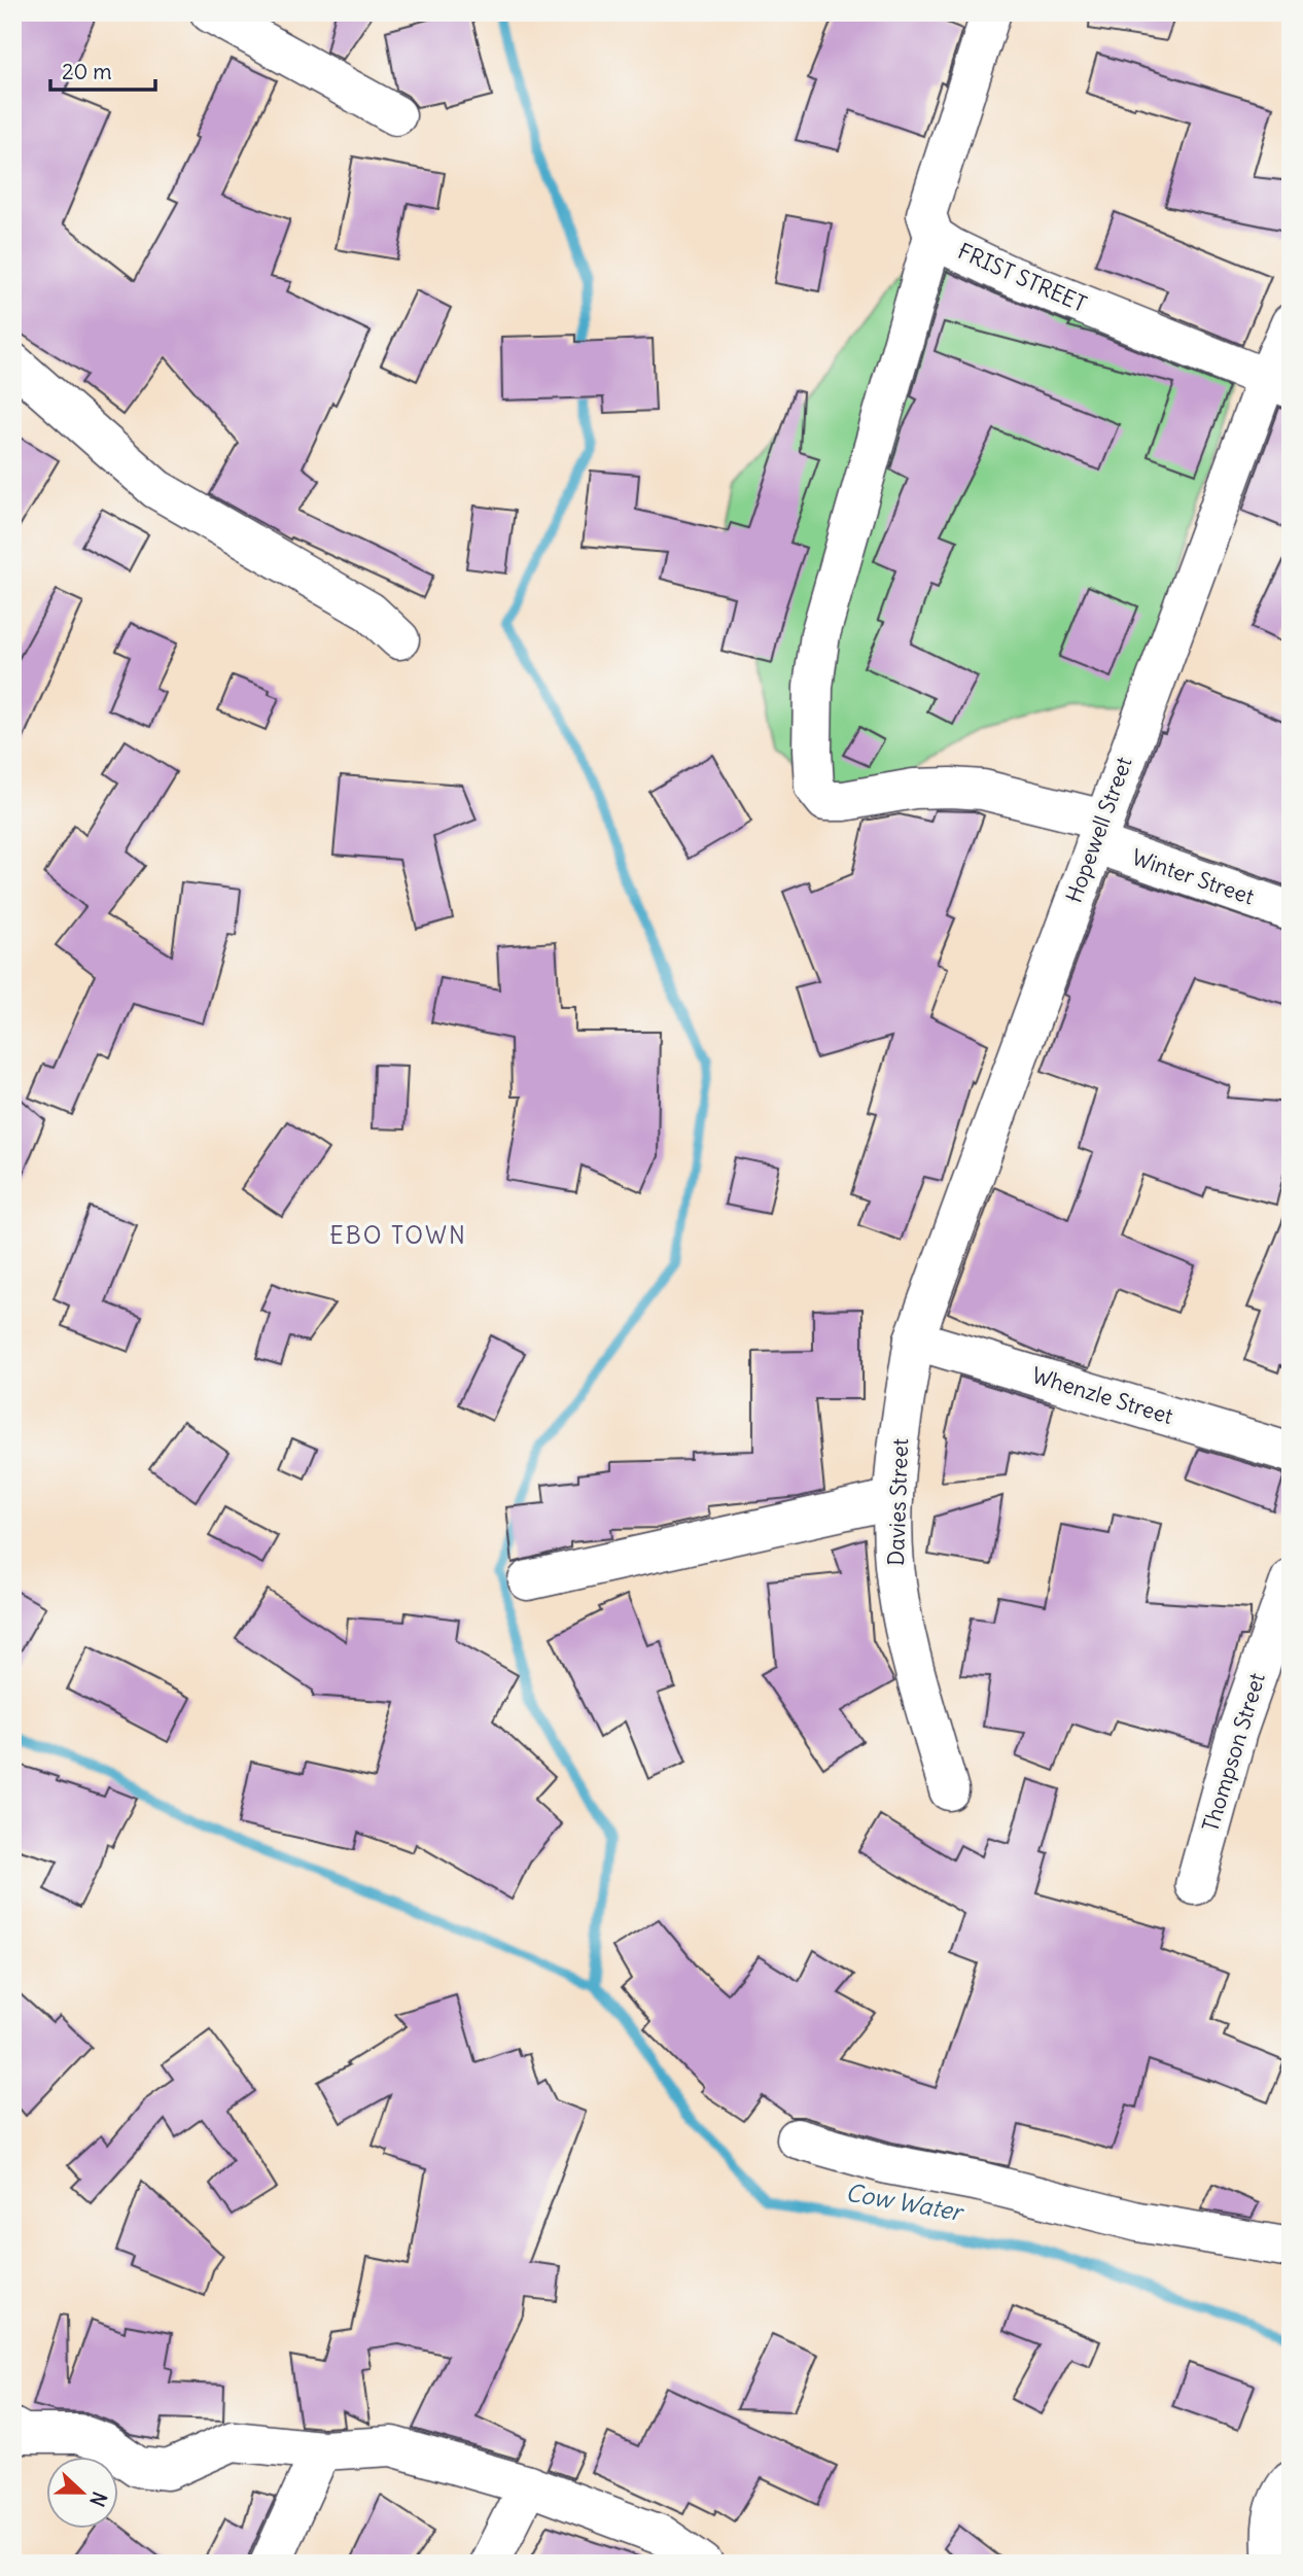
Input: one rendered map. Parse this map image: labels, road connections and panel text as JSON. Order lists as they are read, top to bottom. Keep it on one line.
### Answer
{"streets":{"street":["FRIST STREET","Hopewell Street","Winter Street","Whenzle Street","Davies Street","Thompson Street"]},"crossings":[["FRIST STREET","Hopewell Street"],["FRIST STREET","Winter Street"],["Hopewell Street","Winter Street"],["Hopewell Street","Whenzle Street"],["Hopewell Street","Davies Street"],["Whenzle Street","Davies Street"]],"districts":["EBO TOWN"],"water":["Cow Water"],"scale_bar":"20 m","north":"right"}
